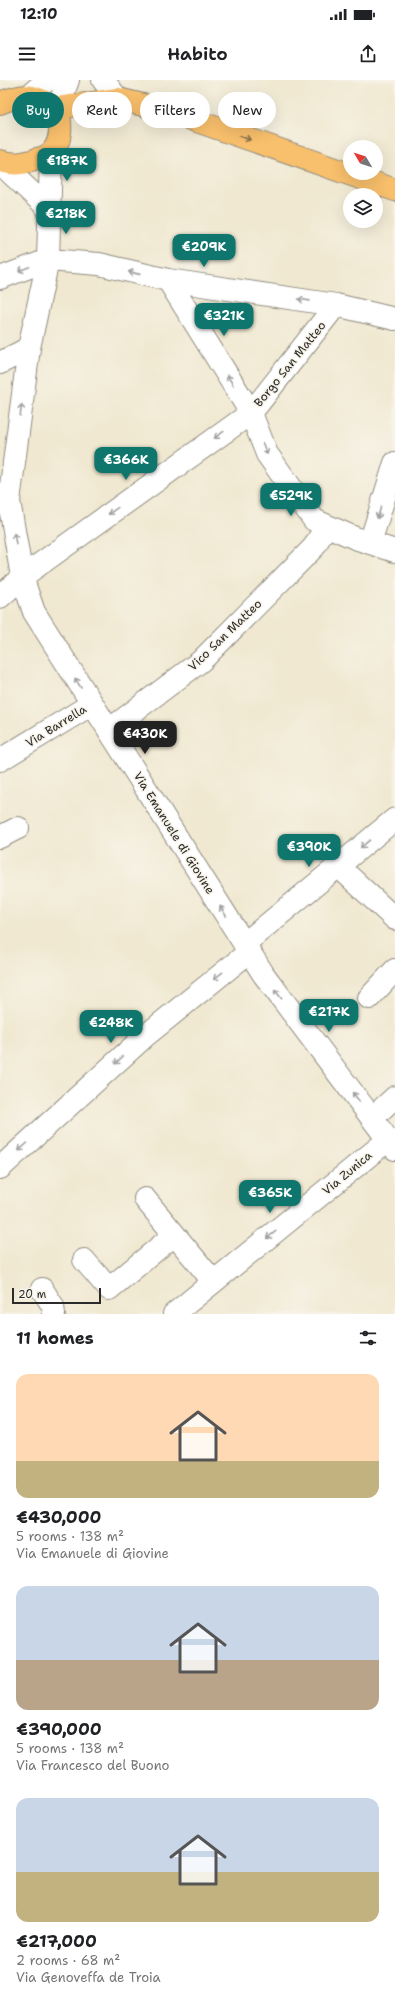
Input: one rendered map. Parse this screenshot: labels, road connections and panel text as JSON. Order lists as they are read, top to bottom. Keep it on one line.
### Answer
{"streets":{"street":["Borgo San Matteo","Vico San Matteo","Via Barrella","Via Emanuele di Giovine","Via Zunica"]},"crossings":[["Borgo San Matteo","Via Emanuele di Giovine"],["Vico San Matteo","Via Emanuele di Giovine"],["Via Barrella","Via Emanuele di Giovine"],["Via Emanuele di Giovine","Via Zunica"]],"one_way":["Borgo San Matteo","Via Emanuele di Giovine","Via Zunica"],"scale_bar":"20 m","north":"top left","page":{"status":"12:10","header":"Habito","chip":["Buy","Rent","Filters","New"],"price":["€187K","€218K","€209K","€321K","€366K","€529K","€430K","€390K","€217K","€248K","€365K"],"scale":"20 m","heading":"11 homes","list":[{"name":"€430,000","note":"5 rooms · 138 m² · Via Emanuele di Giovine"},{"name":"€390,000","note":"5 rooms · 138 m² · Via Francesco del Buono"},{"name":"€217,000","note":"2 rooms · 68 m² · Via Genoveffa de Troia"}]}}
